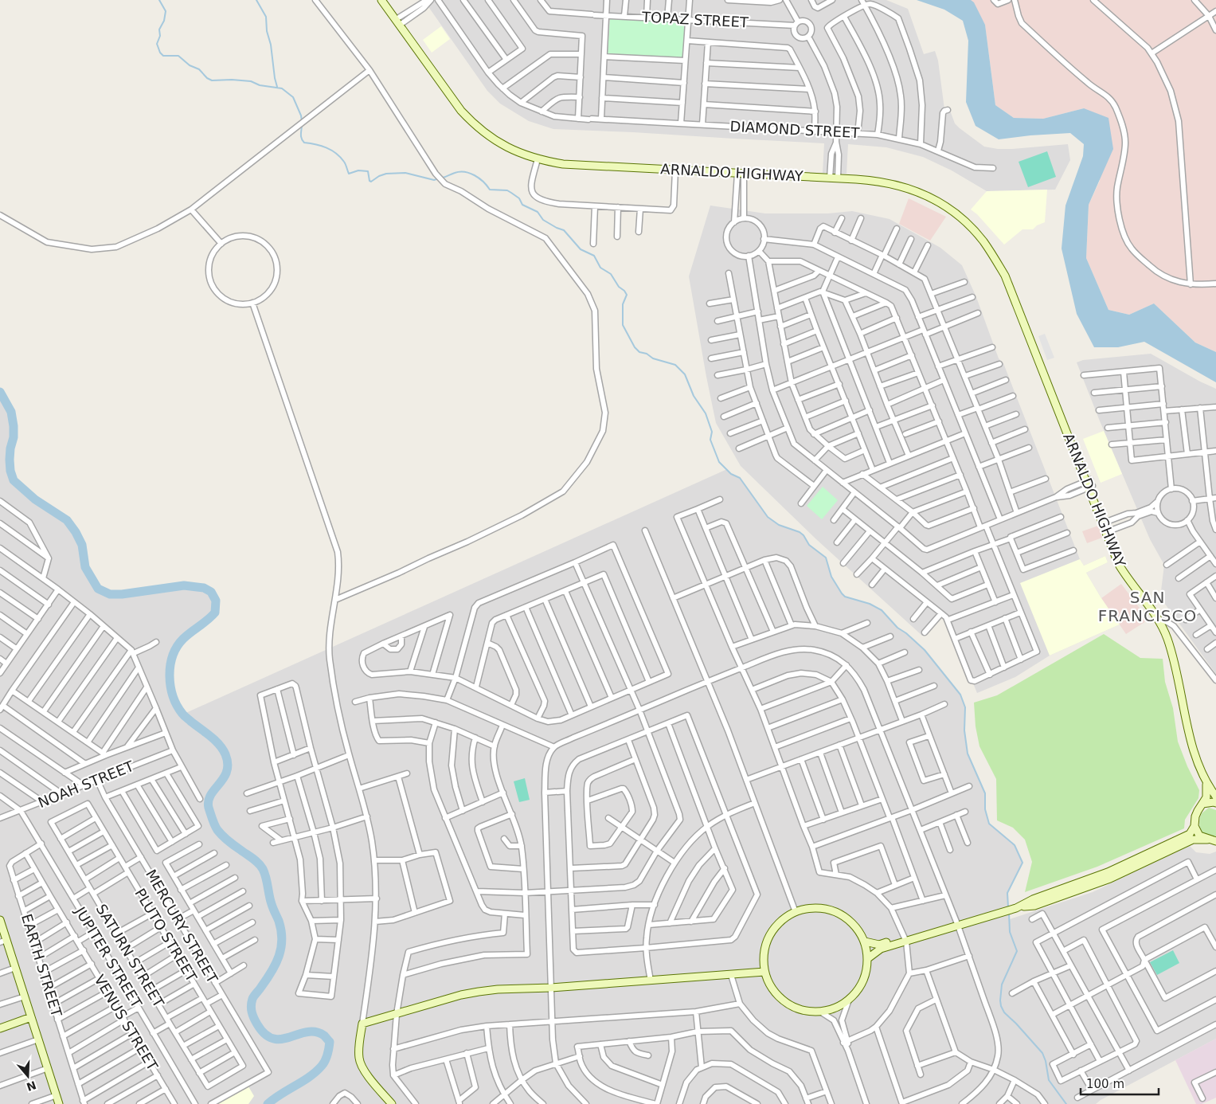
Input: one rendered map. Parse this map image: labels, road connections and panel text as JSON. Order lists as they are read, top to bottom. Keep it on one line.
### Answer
{"streets":{"street":["TOPAZ STREET","DIAMOND STREET","ARNALDO HIGHWAY","NOAH STREET","MERCURY STREET","PLUTO STREET","SATURN STREET","JUPITER STREET","EARTH STREET","VENUS STREET"]},"crossings":[["NOAH STREET","MERCURY STREET"],["NOAH STREET","JUPITER STREET"],["PLUTO STREET","SATURN STREET"],["SATURN STREET","JUPITER STREET"],["JUPITER STREET","EARTH STREET"],["EARTH STREET","VENUS STREET"]],"districts":["SAN FRANCISCO"],"scale_bar":"100 m","north":"bottom"}
